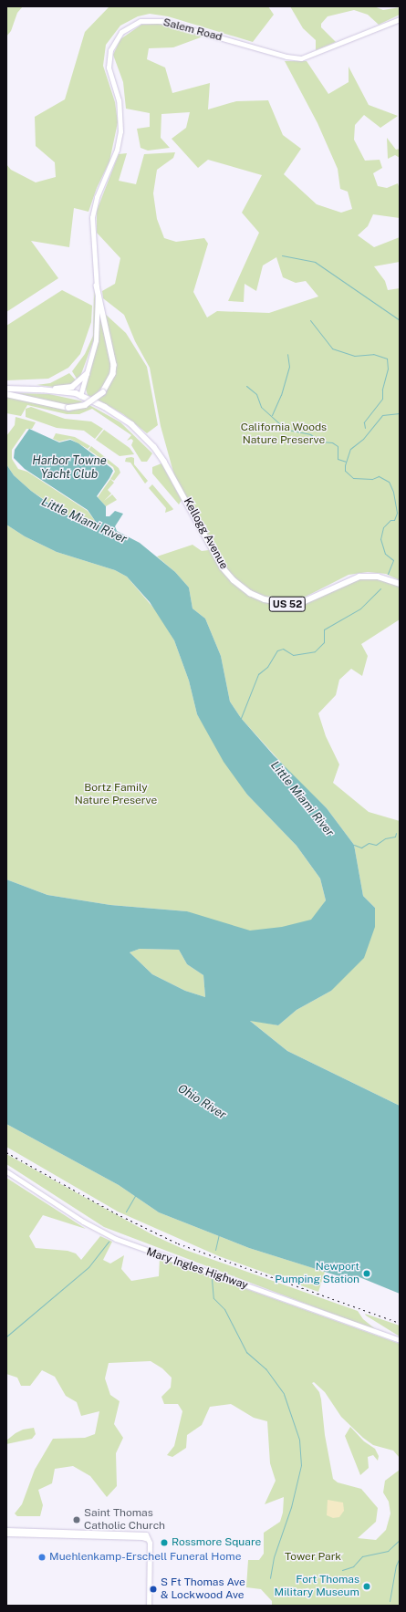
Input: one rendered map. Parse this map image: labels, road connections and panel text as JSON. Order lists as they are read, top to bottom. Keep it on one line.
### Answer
{"streets":{"main road":["Kellogg Avenue","US 52"],"street":["Salem Road","Mary Ingles Highway"]},"crossings":[["Salem Road","Kellogg Avenue"]],"water":["Harbor Towne Yacht Club","Little Miami River","Ohio River"],"parks":["California Woods Nature Preserve","Bortz Family Nature Preserve","Tower Park"],"places":["Newport Pumping Station","Saint Thomas Catholic Church","Rossmore Square","Muehlenkamp-Erschell Funeral Home","Fort Thomas Military Museum","S Ft Thomas Ave & Lockwood Ave"]}
